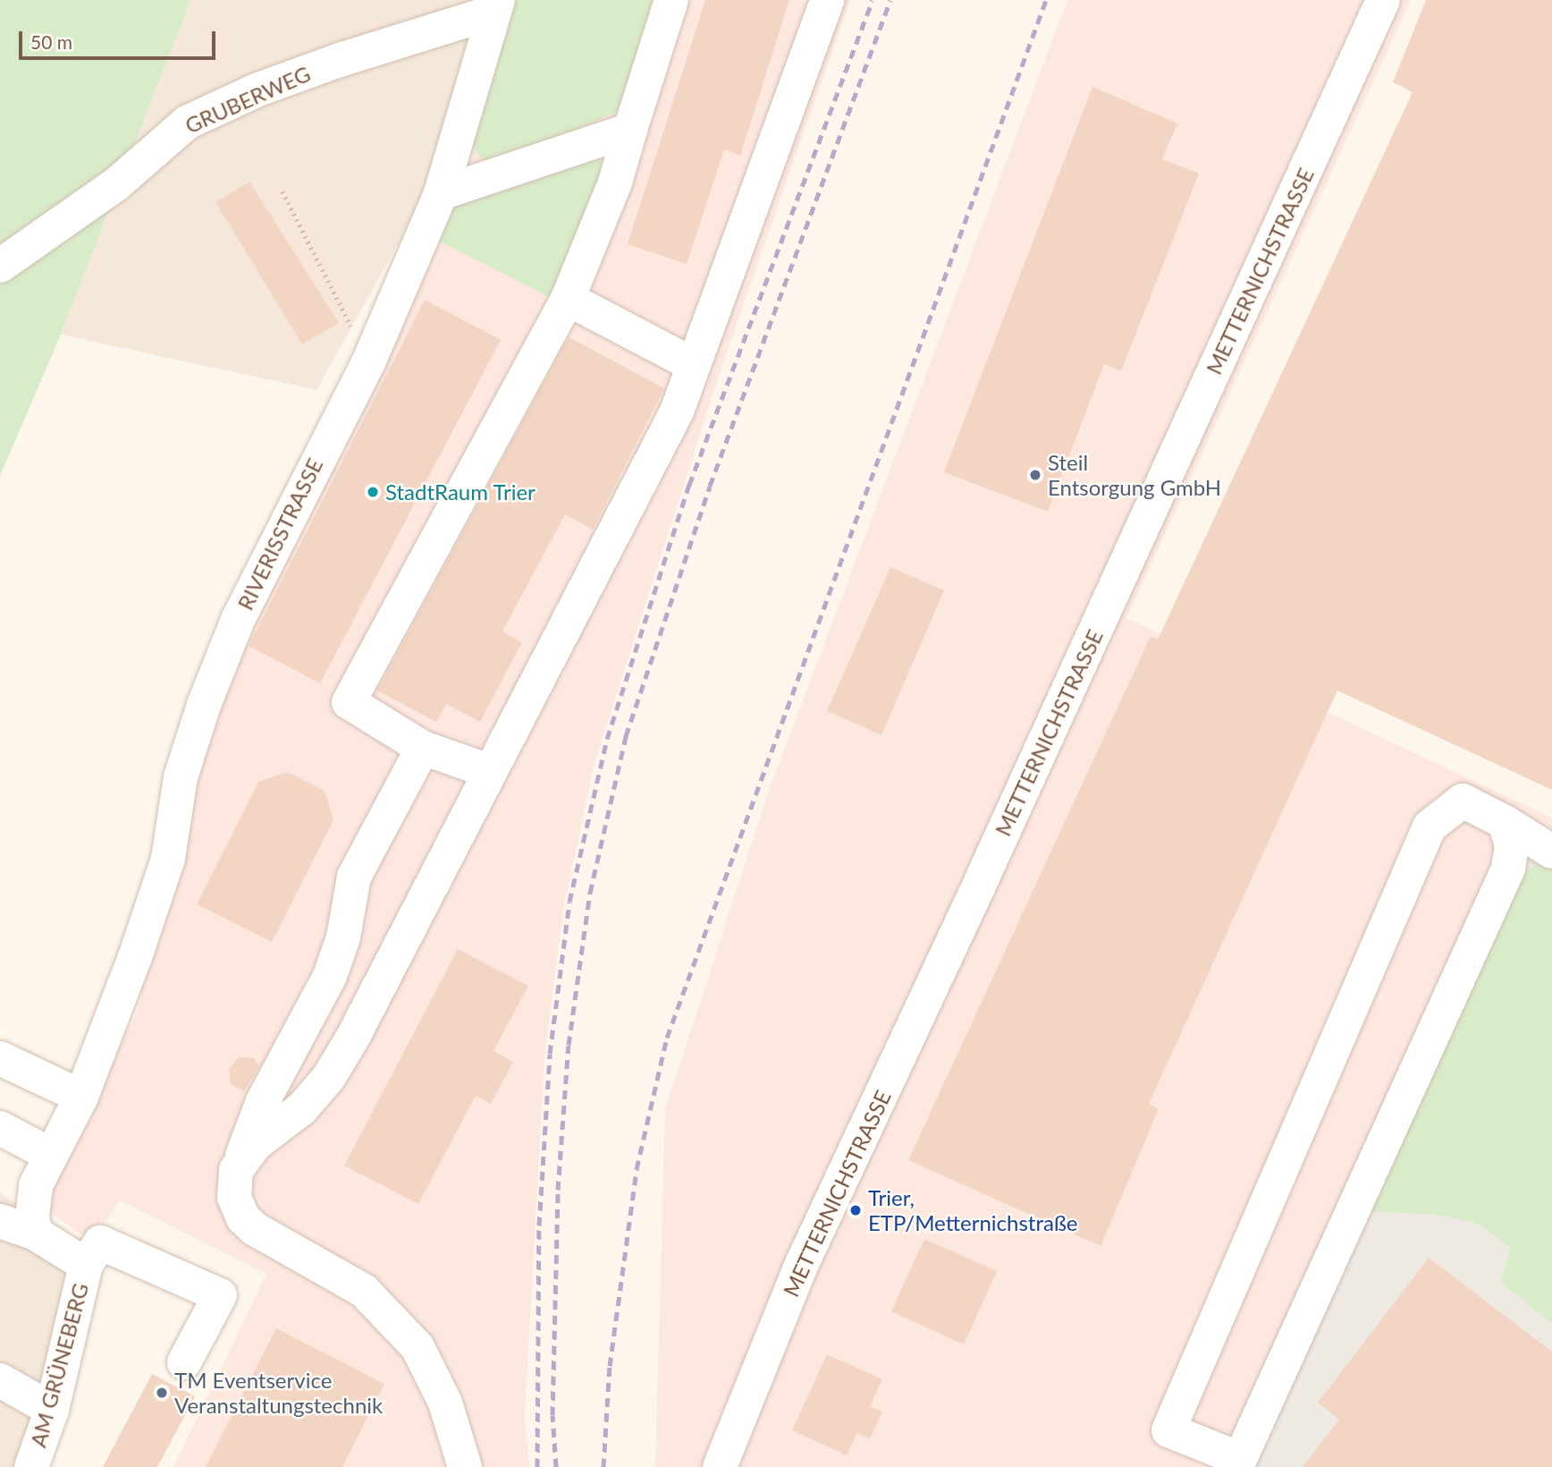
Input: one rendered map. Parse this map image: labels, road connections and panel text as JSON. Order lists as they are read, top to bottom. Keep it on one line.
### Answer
{"streets":{"street":["GRUBERWEG","METTERNICHSTRASSE","RIVERISSTRASSE","AM GRÜNEBERG"]},"crossings":[["GRUBERWEG","RIVERISSTRASSE"]],"places":["Steil Entsorgung GmbH","StadtRaum Trier","Trier, ETP/Metternichstraße","TM Eventservice Veranstaltungstechnik"],"scale_bar":"50 m"}
